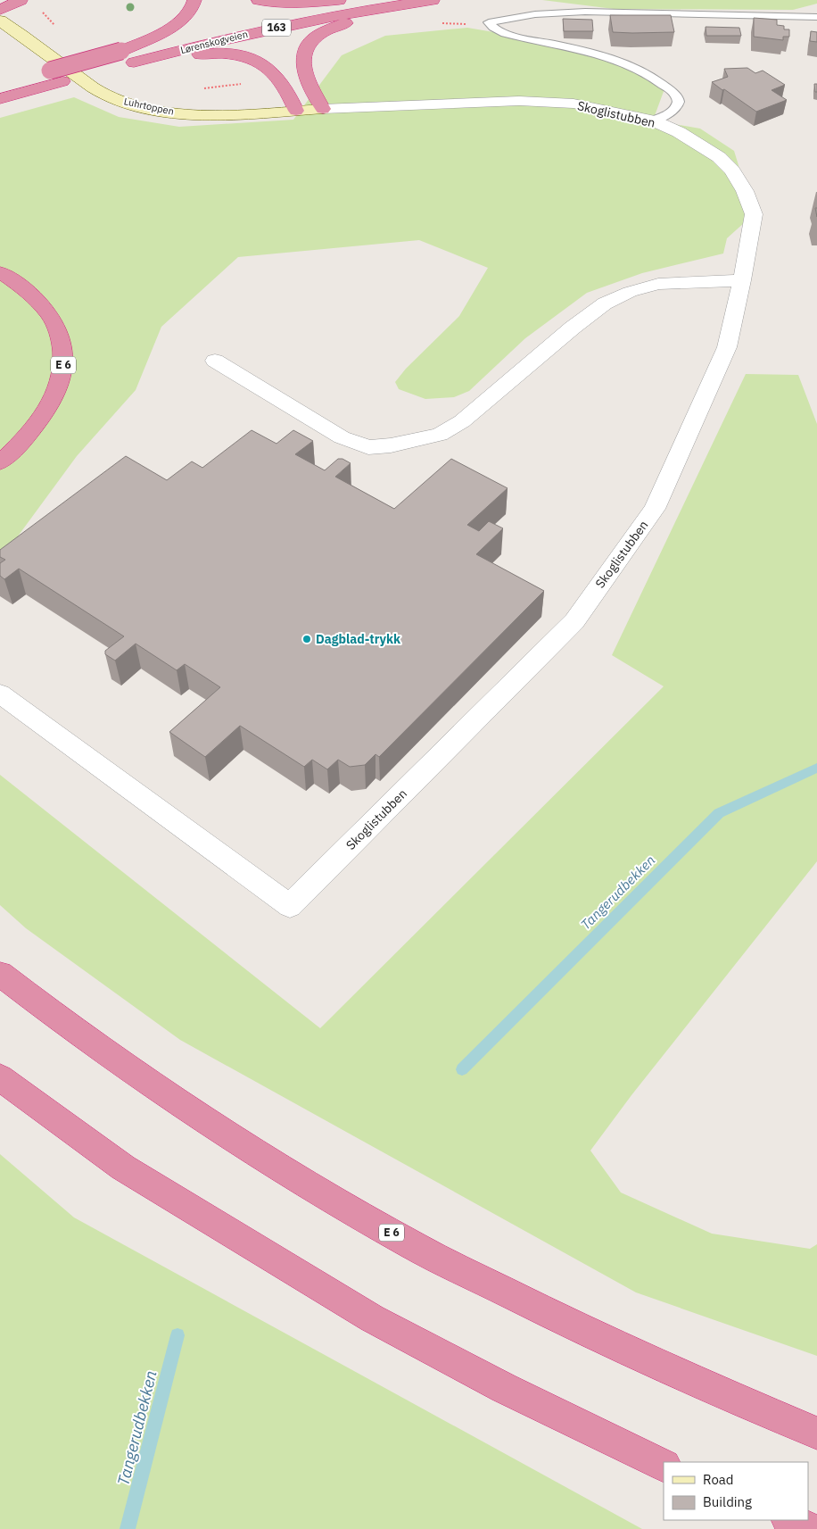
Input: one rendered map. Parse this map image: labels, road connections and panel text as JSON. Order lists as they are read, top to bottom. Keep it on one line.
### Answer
{"streets":{"highway":["163","Lørenskogveien","E 6"],"street":["Luhrtoppen","Skoglistubben"]},"crossings":[["Luhrtoppen","Skoglistubben"]],"water":["Tangerudbekken"],"places":["Dagblad-trykk"],"legend":["Road","Building"]}
